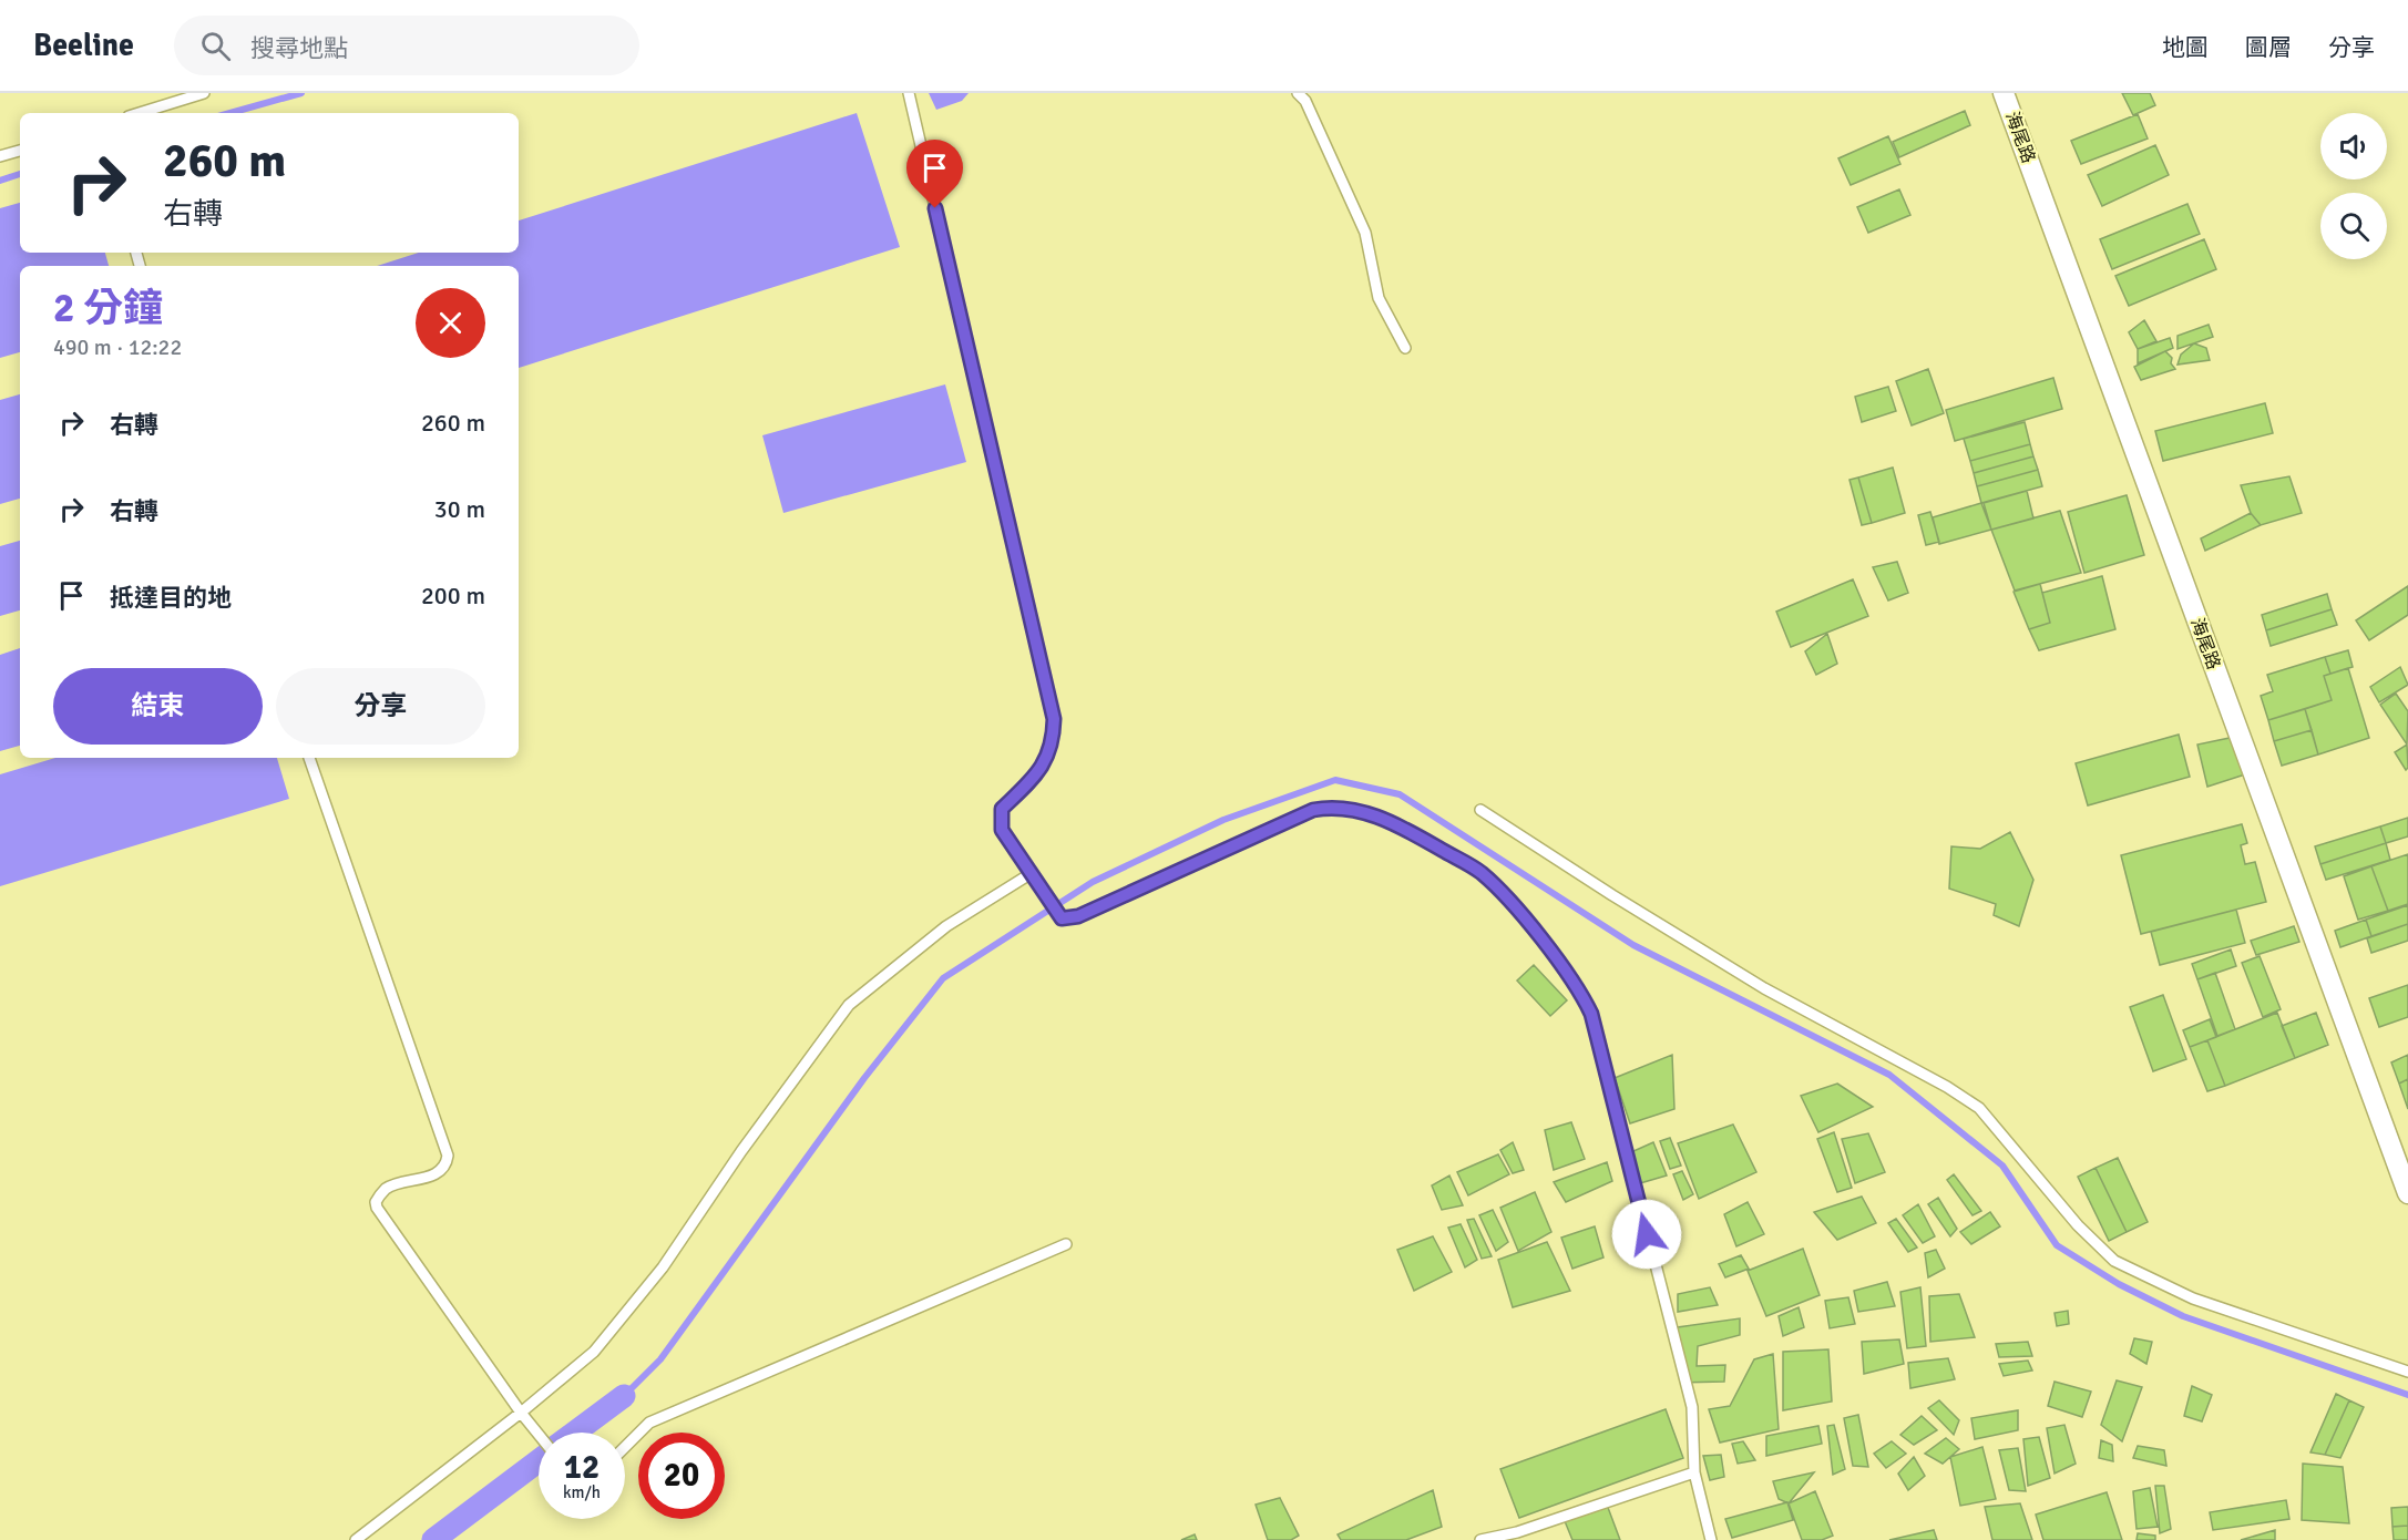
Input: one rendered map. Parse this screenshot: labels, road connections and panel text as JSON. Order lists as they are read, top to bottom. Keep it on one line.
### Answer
{"streets":{"street":["海尾路"]},"page":{"header":"Beeline","search":"搜尋地點","nav":["地圖","圖層","分享"],"turn":["260 m","右轉"],"heading":["2 分鐘","490 m · 12:22"],"list":[{"name":"右轉","value":"260 m"},{"name":"右轉","value":"30 m"},{"name":"抵達目的地","value":"200 m"}],"buttons":["結束","分享"],"speed":"12 km/h","limit":"20"}}
